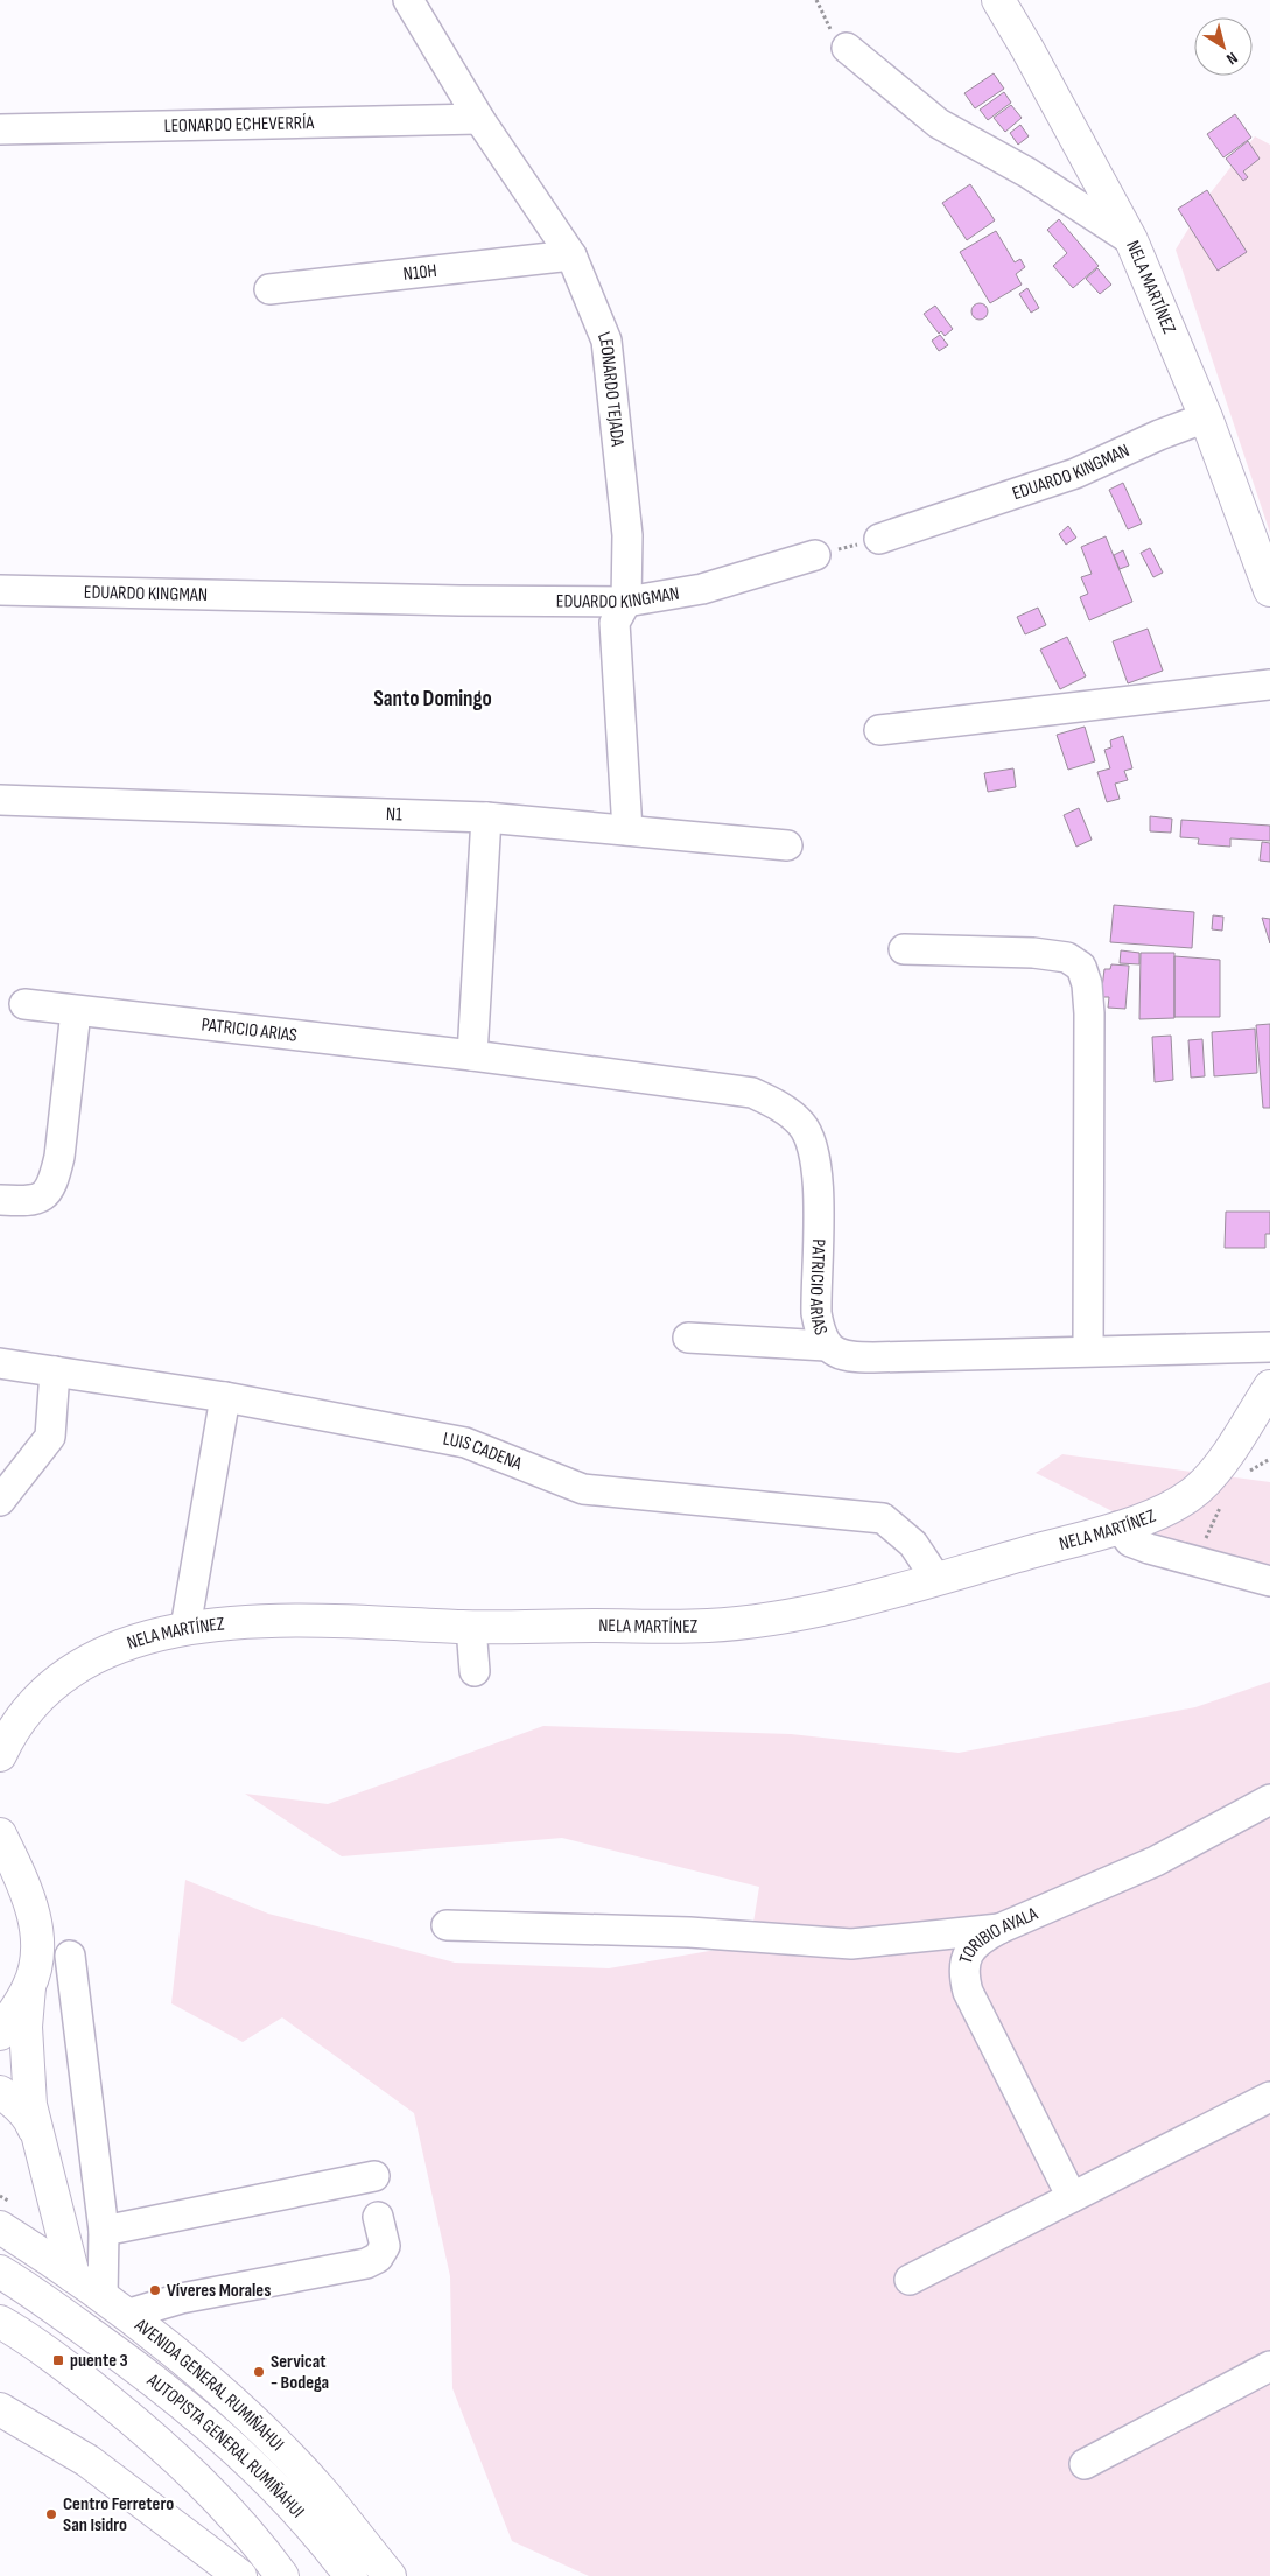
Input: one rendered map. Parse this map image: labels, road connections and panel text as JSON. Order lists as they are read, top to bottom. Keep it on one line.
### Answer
{"streets":{"main road":["NELA MARTÍNEZ","AVENIDA GENERAL RUMIÑAHUI","AUTOPISTA GENERAL RUMIÑAHUI"],"street":["LEONARDO ECHEVERRÍA","N10H","LEONARDO TEJADA","EDUARDO KINGMAN","N1","PATRICIO ARIAS","LUIS CADENA","TORIBIO AYALA"]},"crossings":[["LEONARDO ECHEVERRÍA","LEONARDO TEJADA"],["N10H","LEONARDO TEJADA"],["NELA MARTÍNEZ","EDUARDO KINGMAN"],["NELA MARTÍNEZ","LUIS CADENA"],["LEONARDO TEJADA","EDUARDO KINGMAN"],["LEONARDO TEJADA","N1"]],"districts":["Santo Domingo"],"places":{"other":["Víveres Morales","Servicat - Bodega","Centro Ferretero San Isidro"],"transit":["puente 3"]},"north":"bottom right"}
